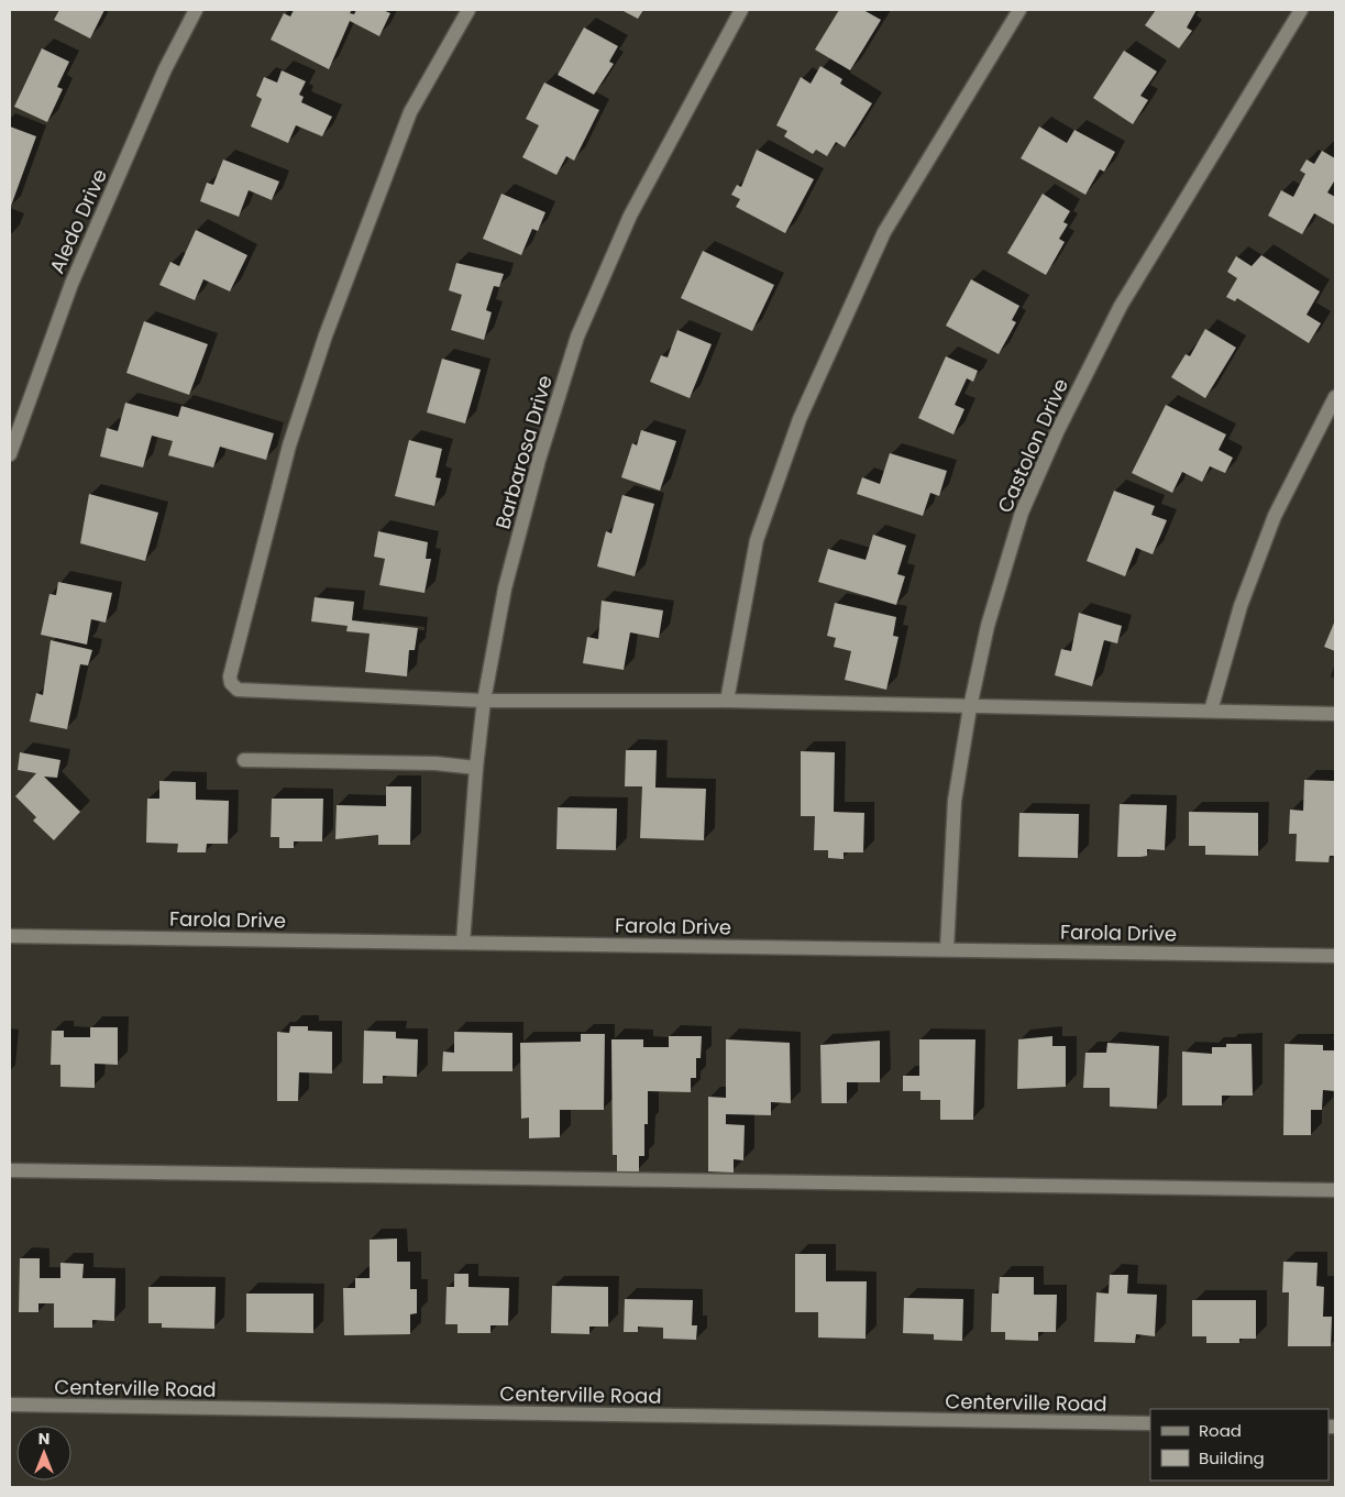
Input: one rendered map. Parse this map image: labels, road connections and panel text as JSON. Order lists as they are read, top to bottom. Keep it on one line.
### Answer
{"streets":{"street":["Aledo Drive","Castolon Drive","Barbarosa Drive","Farola Drive","Centerville Road"]},"crossings":[["Castolon Drive","Farola Drive"],["Barbarosa Drive","Farola Drive"]],"legend":["Road","Building"],"north":"top"}
